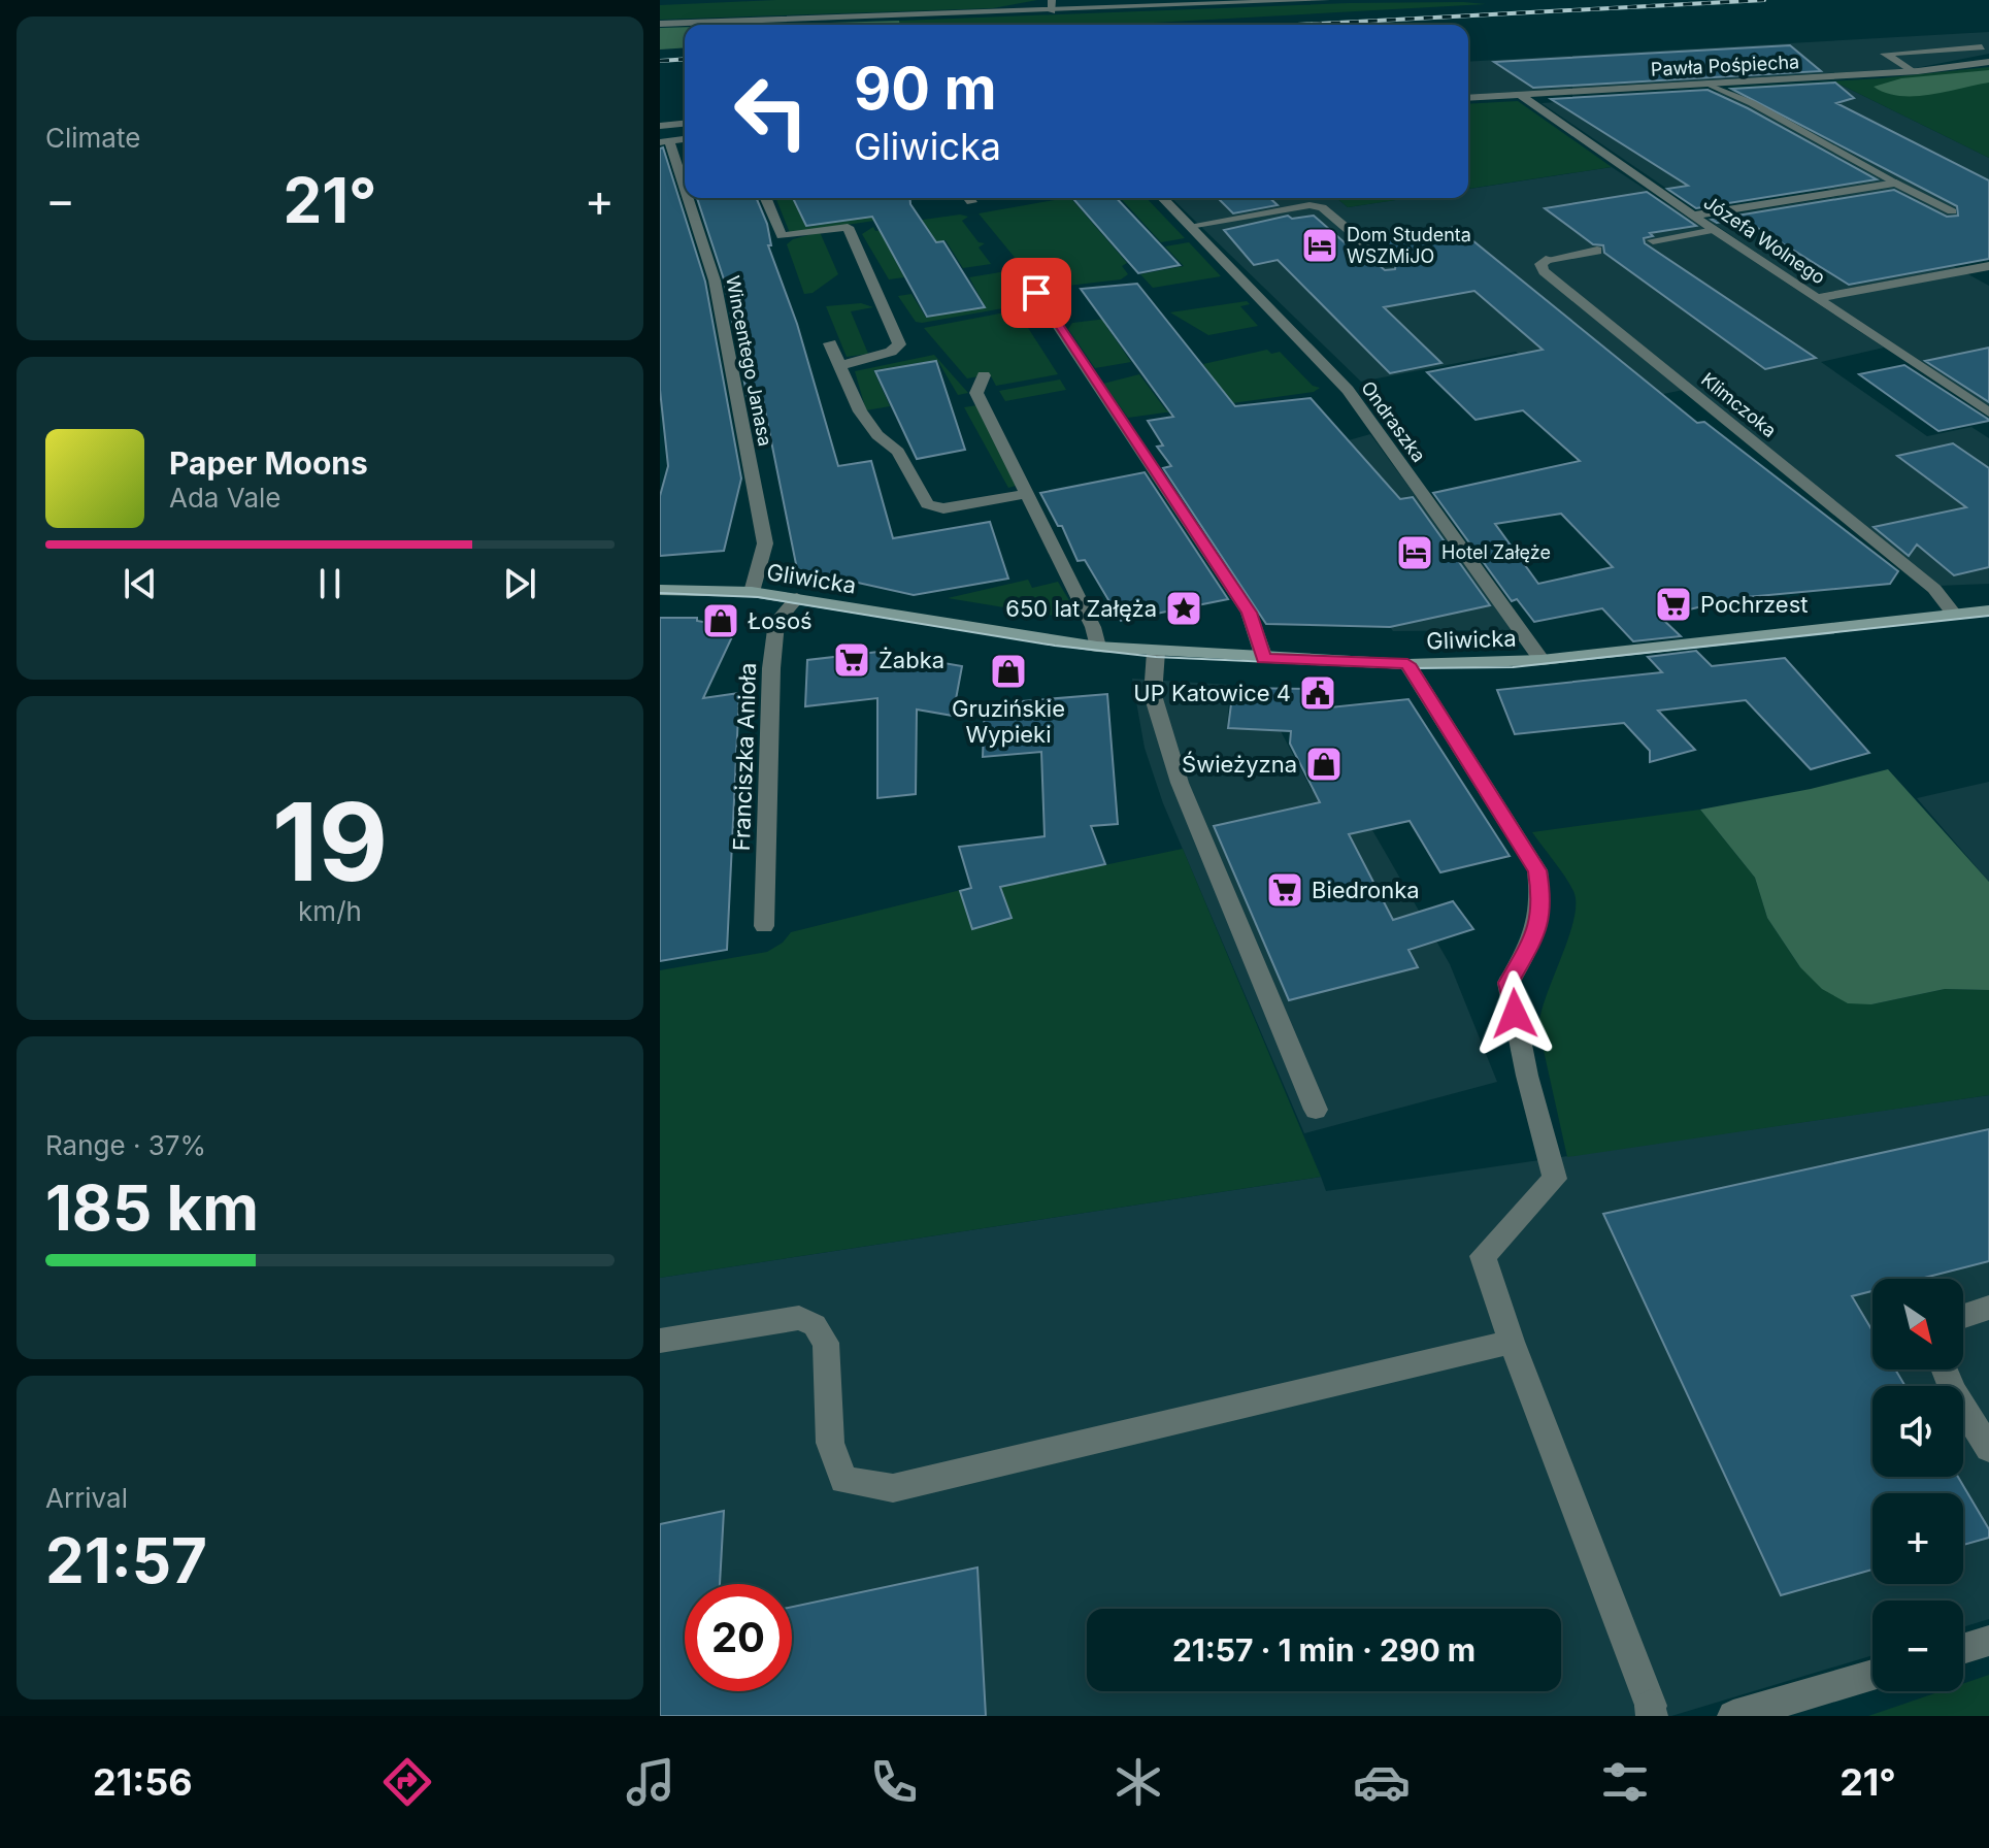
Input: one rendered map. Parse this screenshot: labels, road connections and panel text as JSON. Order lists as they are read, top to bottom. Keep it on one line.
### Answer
{"streets":{"street":["Pawła Pośpiecha","Józefa Wolnego","Wincentego Janasa","Klimczoka","Ondraszka","Gliwicka","Franciszka Anioła"]},"crossings":[["Pawła Pośpiecha","Józefa Wolnego"],["Wincentego Janasa","Gliwicka"],["Klimczoka","Gliwicka"],["Ondraszka","Gliwicka"],["Gliwicka","Franciszka Anioła"]],"places":{"hotel":["Dom Studenta WSZMiJO","Hotel Załęże"],"supermarket":["Pochrzest","Żabka","Biedronka"],"place":["650 lat Załęża"],"shop":["Łosoś","Gruzińskie Wypieki","Świeżyzna"],"public building":["UP Katowice 4"]},"north":"bottom right","page":{"tile":["Climate",["19","km/h"],["Range · 37%","185 km"],["Arrival","21:57"]],"turn":["90 m","Gliwicka"],"heat":["−","21°","+"],"song":["Paper Moons","Ada Vale"],"map_buttons":["+","−"],"limit":"20","trip":"21:57 · 1 min · 290 m","tabs":["21:56","21°"]}}
